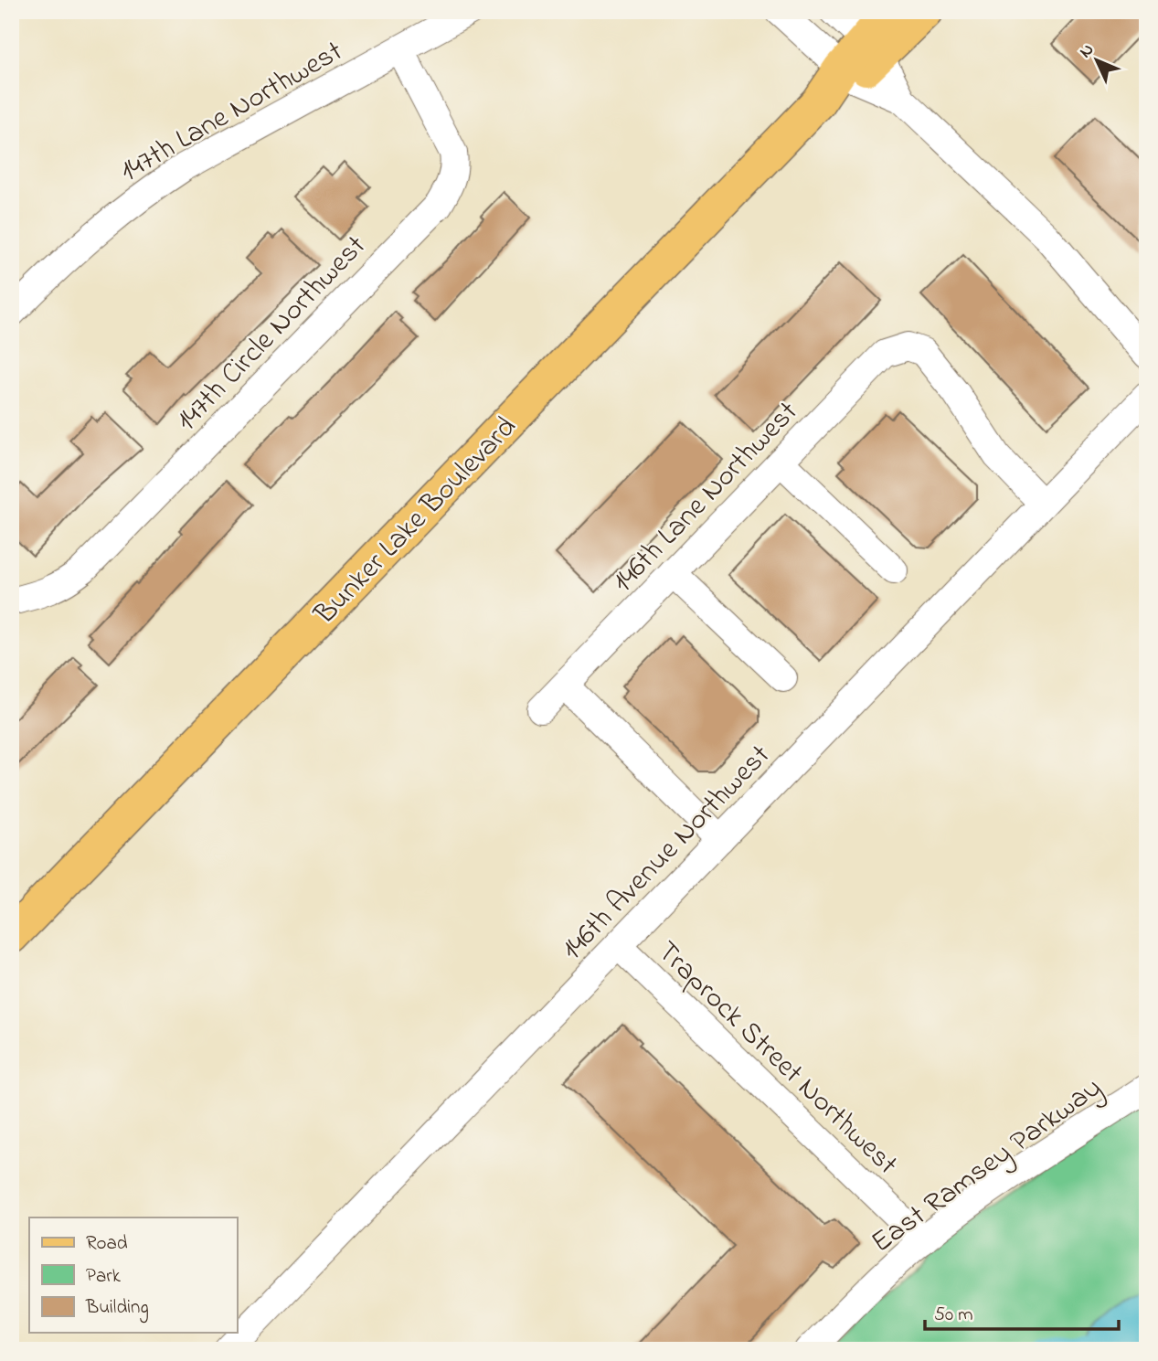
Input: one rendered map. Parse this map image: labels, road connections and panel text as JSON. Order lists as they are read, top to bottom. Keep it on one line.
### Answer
{"streets":{"main road":["Bunker Lake Boulevard"],"street":["147th Lane Northwest","147th Circle Northwest","146th Lane Northwest","146th Avenue Northwest","Traprock Street Northwest","East Ramsey Parkway"]},"crossings":[["147th Lane Northwest","147th Circle Northwest"],["146th Lane Northwest","146th Avenue Northwest"],["146th Avenue Northwest","Traprock Street Northwest"],["Traprock Street Northwest","East Ramsey Parkway"]],"legend":["Road","Park","Building"],"scale_bar":"50 m","north":"top left"}
